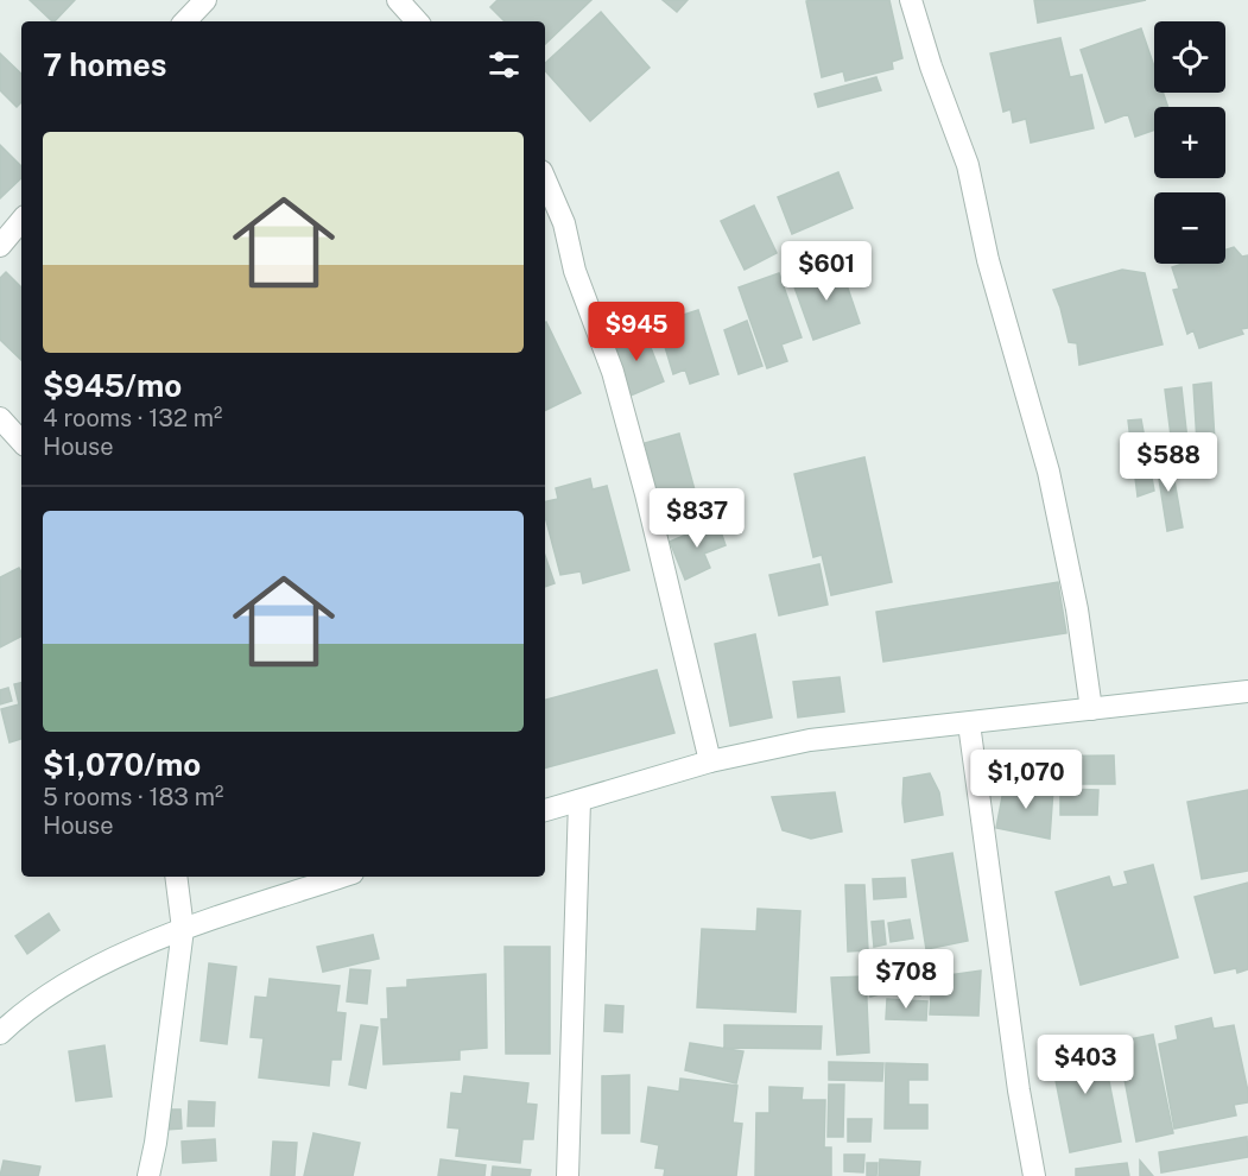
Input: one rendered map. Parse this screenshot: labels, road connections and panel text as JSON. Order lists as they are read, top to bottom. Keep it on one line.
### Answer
{"page":{"map_buttons":["+","−"],"heading":"7 homes","list":[{"name":"$945/mo","note":"4 rooms · 132 m² · House"},{"name":"$1,070/mo","note":"5 rooms · 183 m² · House"}],"price":["$601","$945","$588","$837","$1,070","$708","$403"]}}
